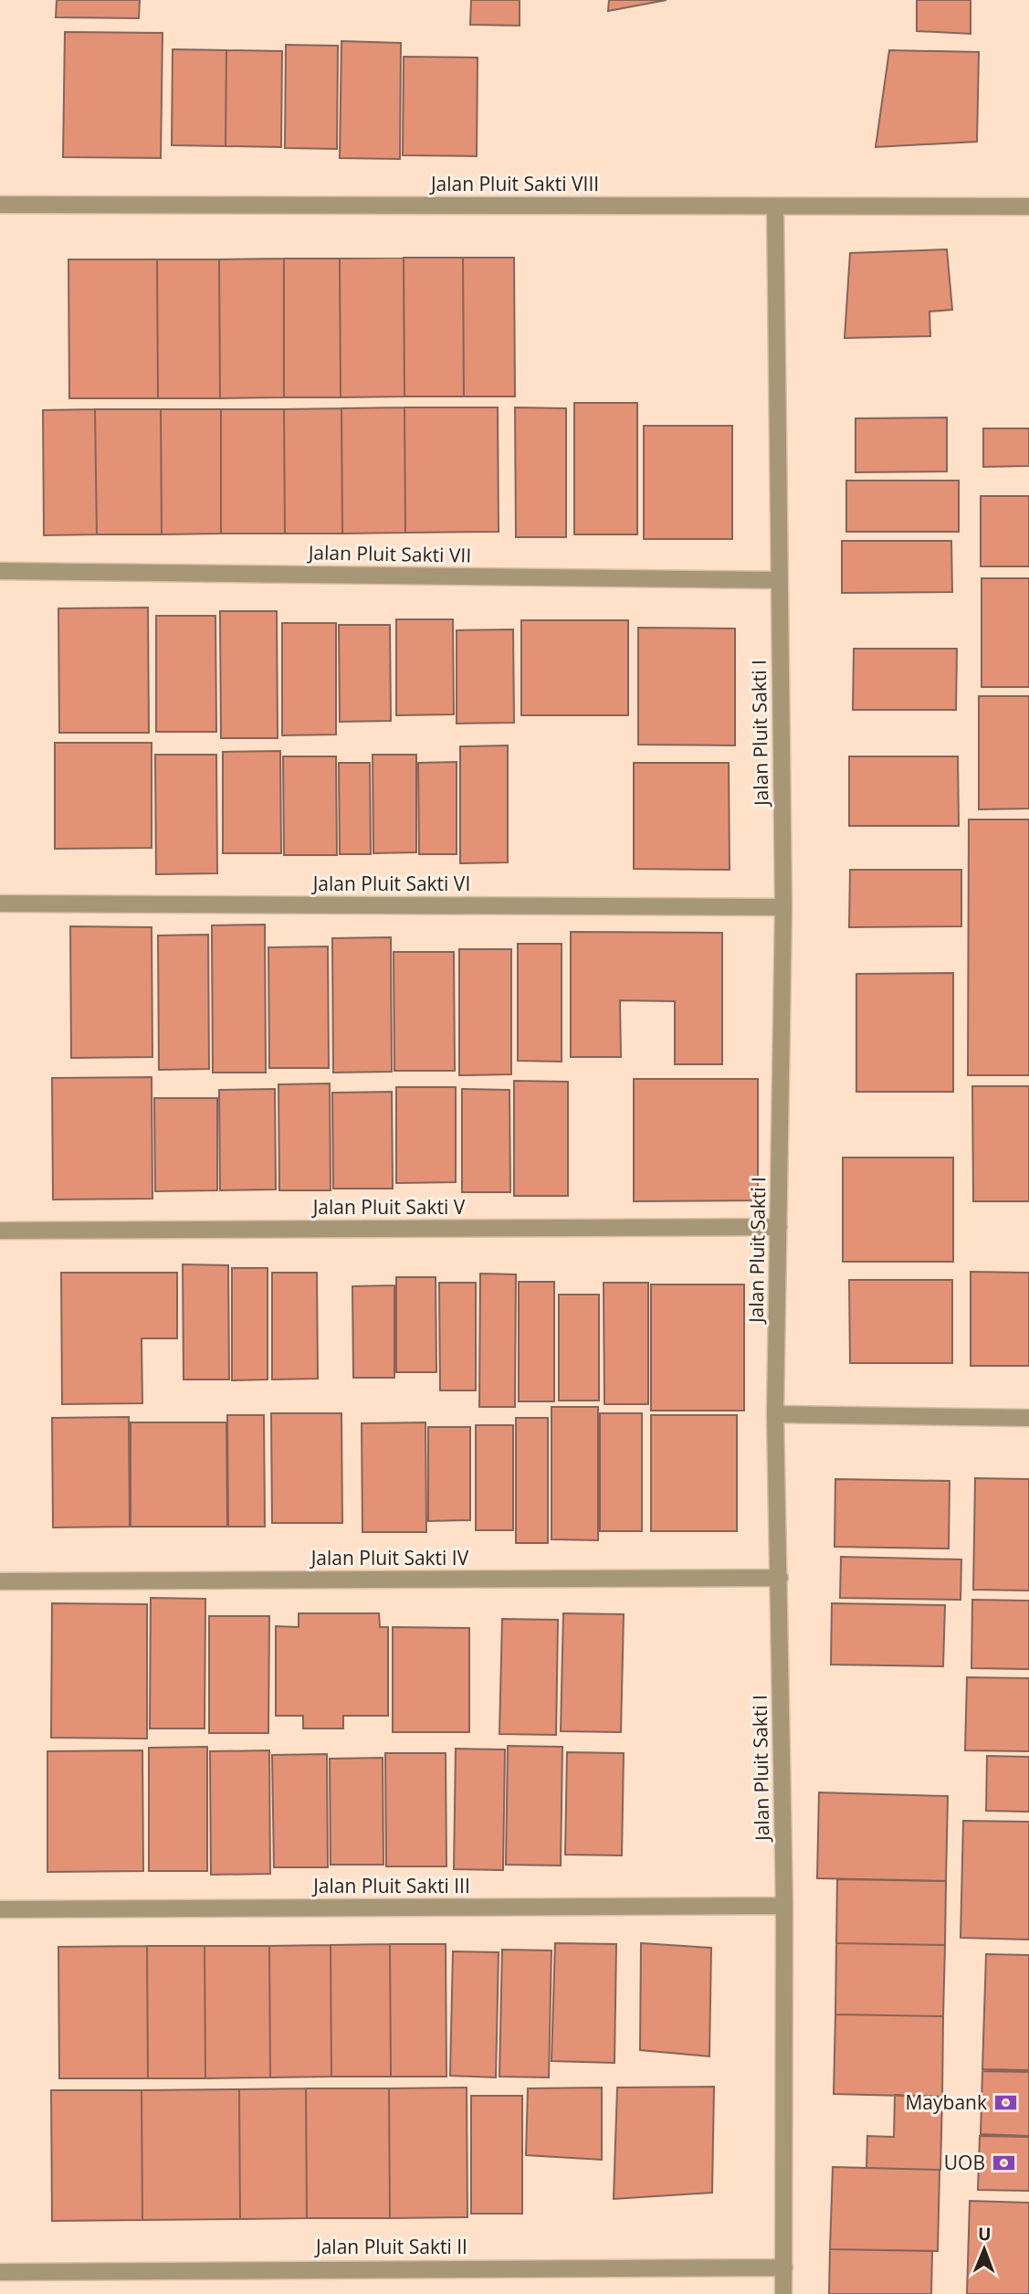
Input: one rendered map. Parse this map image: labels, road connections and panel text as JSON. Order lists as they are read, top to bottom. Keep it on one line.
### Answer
{"streets":{"street":["Jalan Pluit Sakti VIII","Jalan Pluit Sakti VII","Jalan Pluit Sakti I","Jalan Pluit Sakti VI","Jalan Pluit Sakti V","Jalan Pluit Sakti IV","Jalan Pluit Sakti III","Jalan Pluit Sakti II"]},"crossings":[["Jalan Pluit Sakti VIII","Jalan Pluit Sakti I"],["Jalan Pluit Sakti VII","Jalan Pluit Sakti I"],["Jalan Pluit Sakti I","Jalan Pluit Sakti VI"],["Jalan Pluit Sakti I","Jalan Pluit Sakti V"],["Jalan Pluit Sakti I","Jalan Pluit Sakti IV"],["Jalan Pluit Sakti I","Jalan Pluit Sakti III"],["Jalan Pluit Sakti I","Jalan Pluit Sakti II"]],"places":{"bank":["Maybank","UOB"]},"north":"top"}
